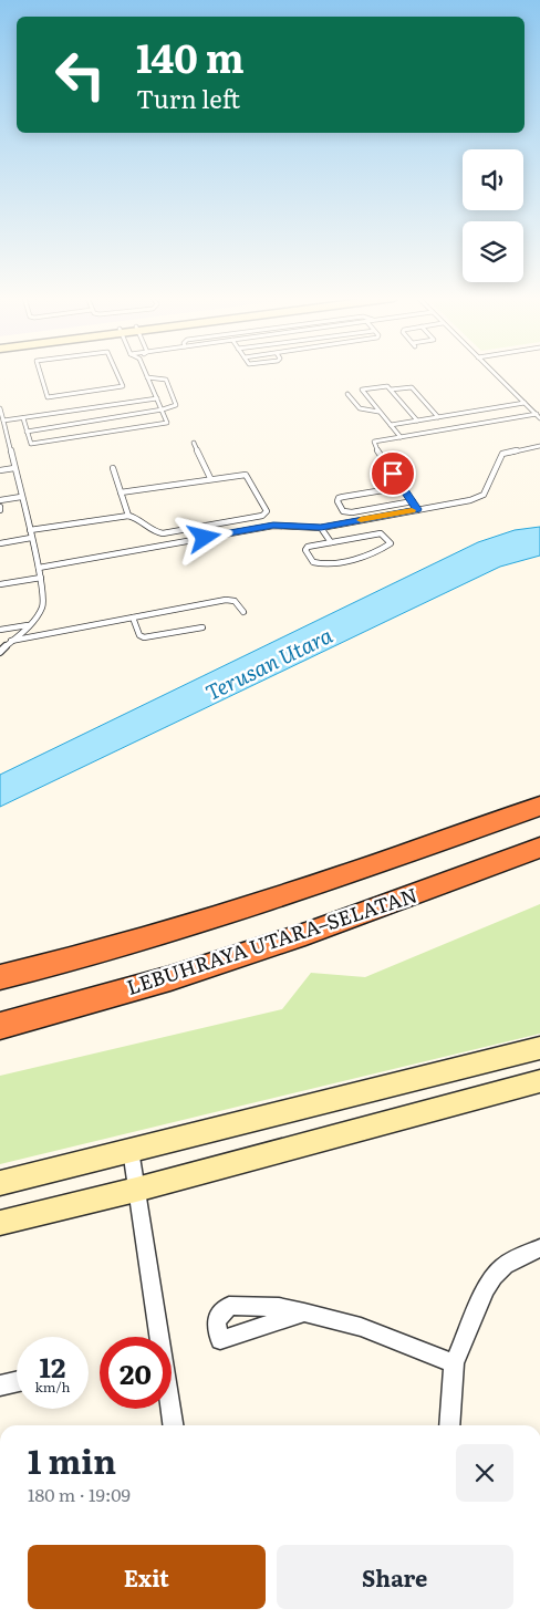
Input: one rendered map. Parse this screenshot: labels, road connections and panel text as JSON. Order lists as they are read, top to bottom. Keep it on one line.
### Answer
{"streets":{"highway":["LEBUHRAYA UTARA–SELATAN"]},"water":["Terusan Utara"],"page":{"turn":["140 m","Turn left"],"speed":"12 km/h","limit":"20","heading":["1 min","180 m · 19:09"],"buttons":["Exit","Share"]}}
